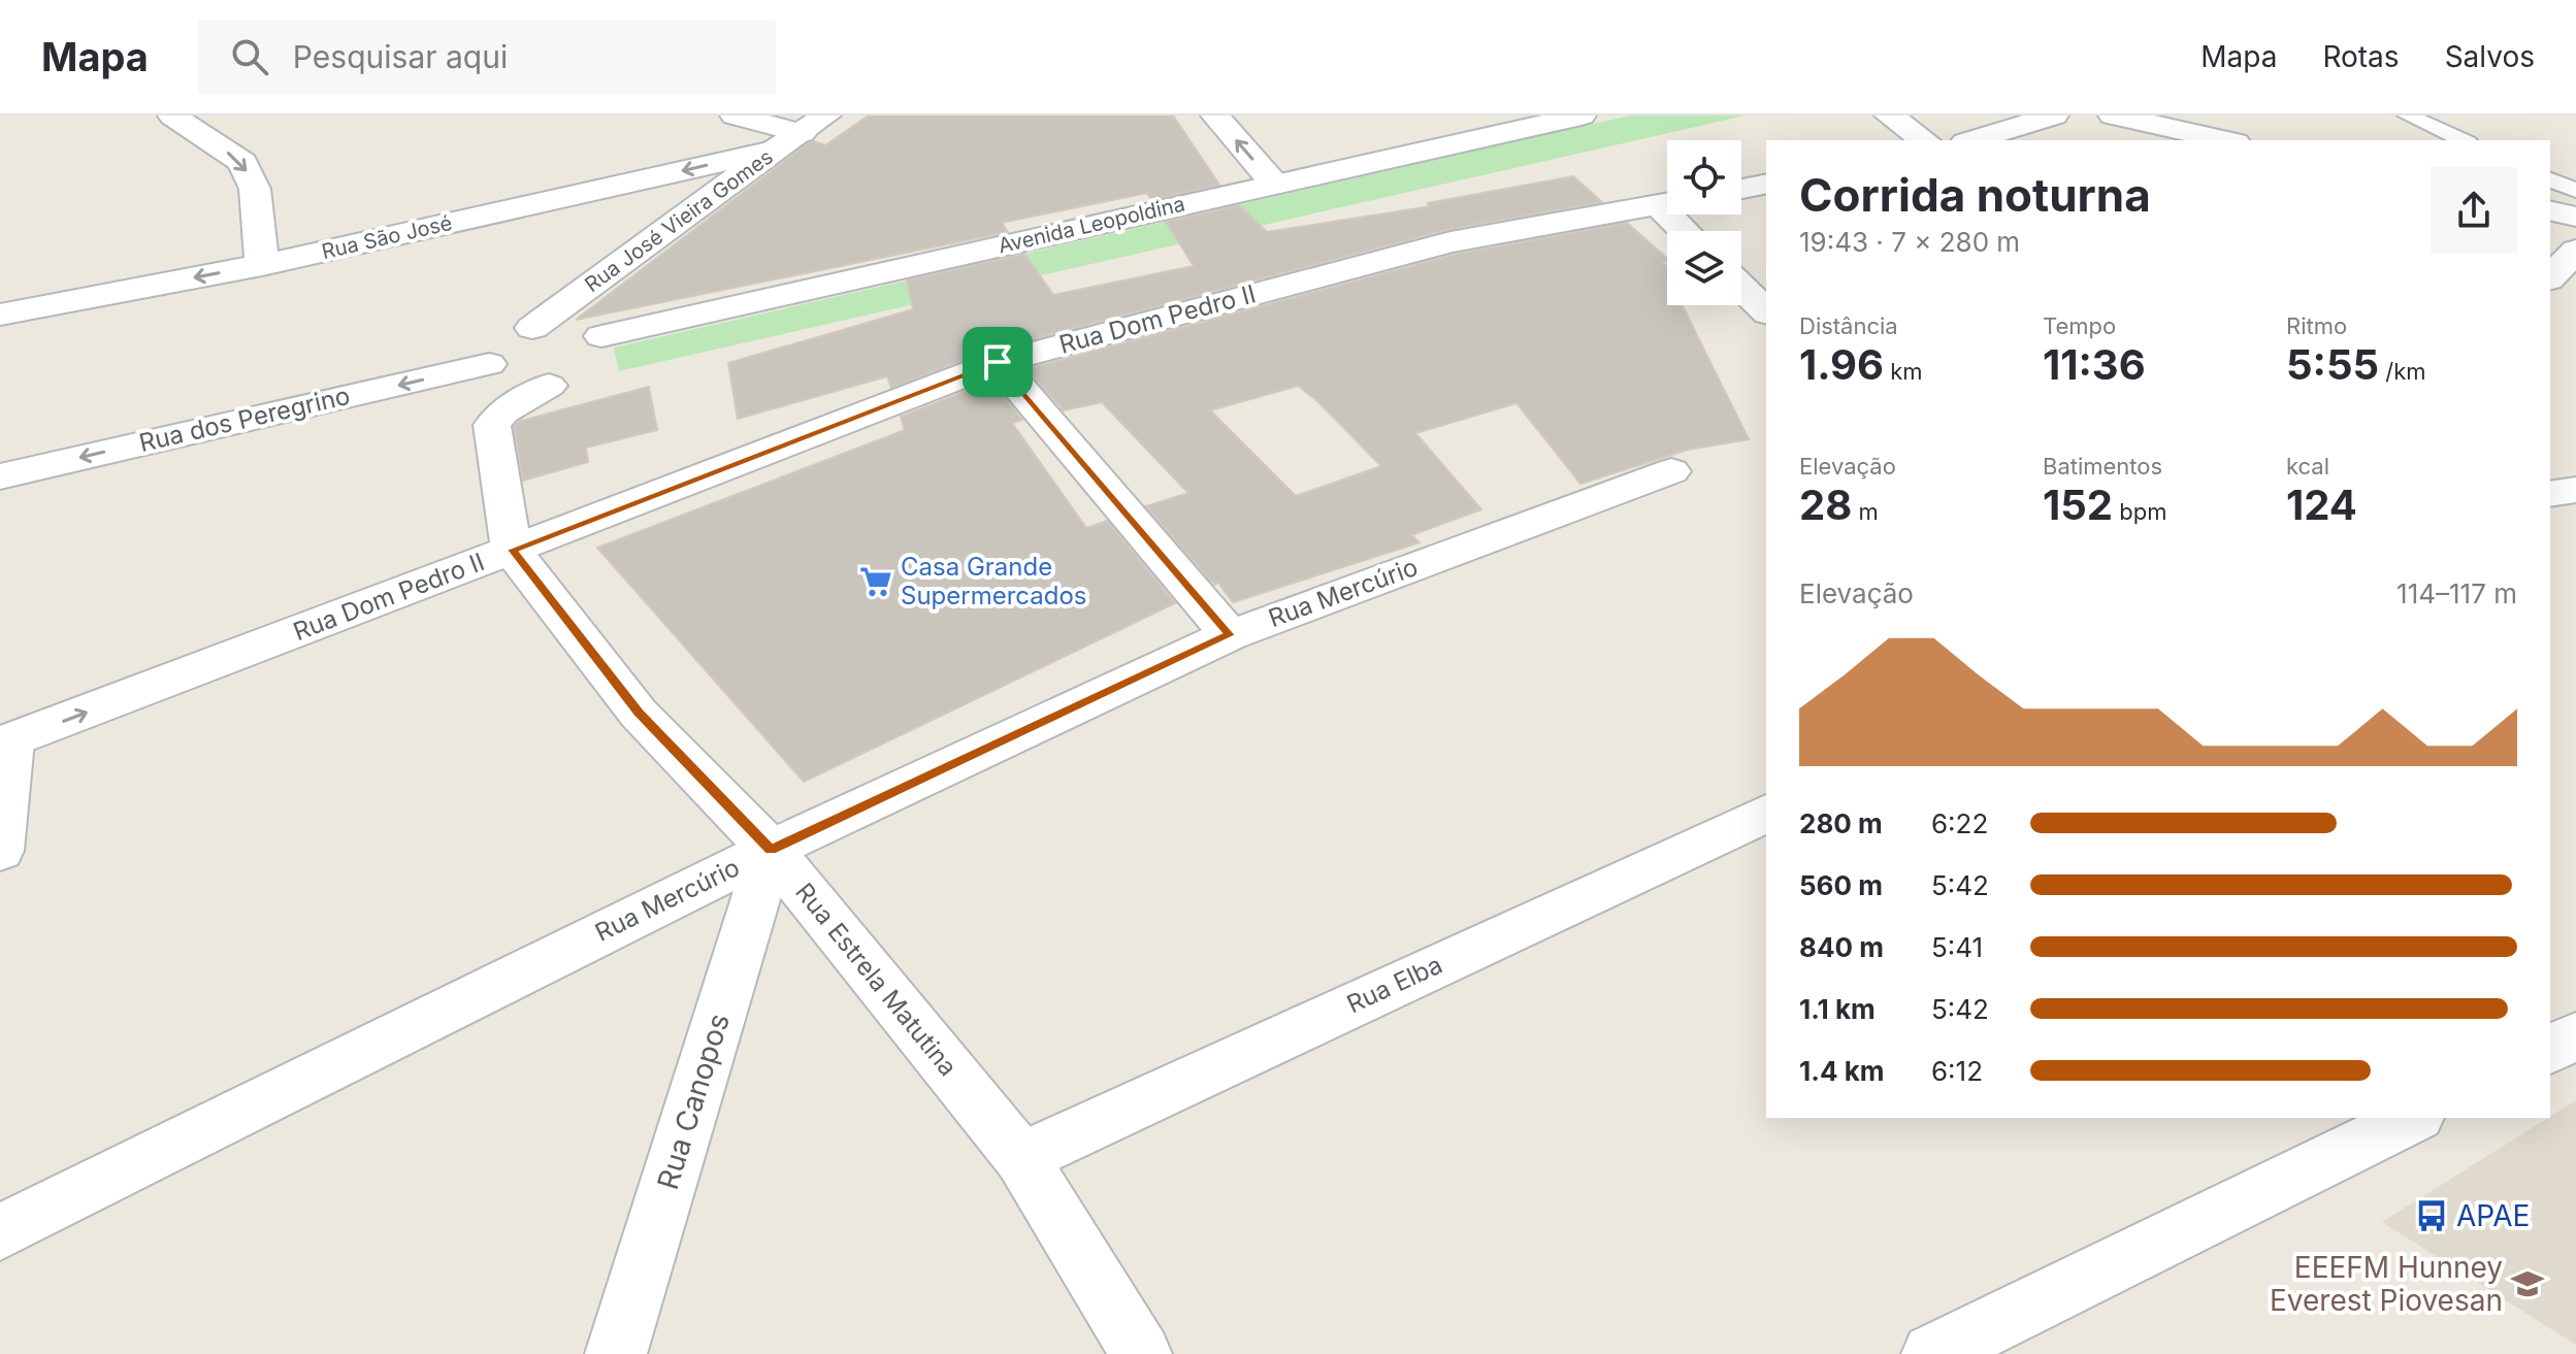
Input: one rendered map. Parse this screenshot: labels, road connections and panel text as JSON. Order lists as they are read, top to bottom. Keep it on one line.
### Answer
{"streets":{"street":["Rua José Vieira Gomes","Avenida Leopoldina","Rua São José","Rua Dom Pedro II","Rua dos Peregrino","Rua Mercúrio","Rua Estrela Matutina","Rua Elba","Rua Canopos"]},"crossings":[["Rua José Vieira Gomes","Rua São José"],["Rua José Vieira Gomes","Rua dos Peregrino"],["Rua José Vieira Gomes","Rua Estrela Matutina"],["Rua Dom Pedro II","Rua Estrela Matutina"],["Rua dos Peregrino","Rua Estrela Matutina"],["Rua Mercúrio","Rua Estrela Matutina"],["Rua Mercúrio","Rua Canopos"],["Rua Estrela Matutina","Rua Elba"],["Rua Estrela Matutina","Rua Canopos"]],"one_way":["Rua São José","Rua dos Peregrino"],"places":{"supermarket":["Casa Grande Supermercados"],"bus stop":["APAE"],"school or university":["EEEFM Hunney Everest Piovesan"]},"page":{"header":"Mapa","search":"Pesquisar aqui","nav":["Mapa","Rotas","Salvos"],"heading":["Corrida noturna","19:43 · 7 × 280 m"],"stats":[["Distância","1.96 km"],["Tempo","11:36"],["Ritmo","5:55 /km"],["Elevação","28 m"],["Batimentos","152 bpm"],["kcal","124"]],"chart":["Elevação","114–117 m"],"list":[{"name":"280 m","note":"6:22"},{"name":"560 m","note":"5:42"},{"name":"840 m","note":"5:41"},{"name":"1.1 km","note":"5:42"},{"name":"1.4 km","note":"6:12"}]}}
